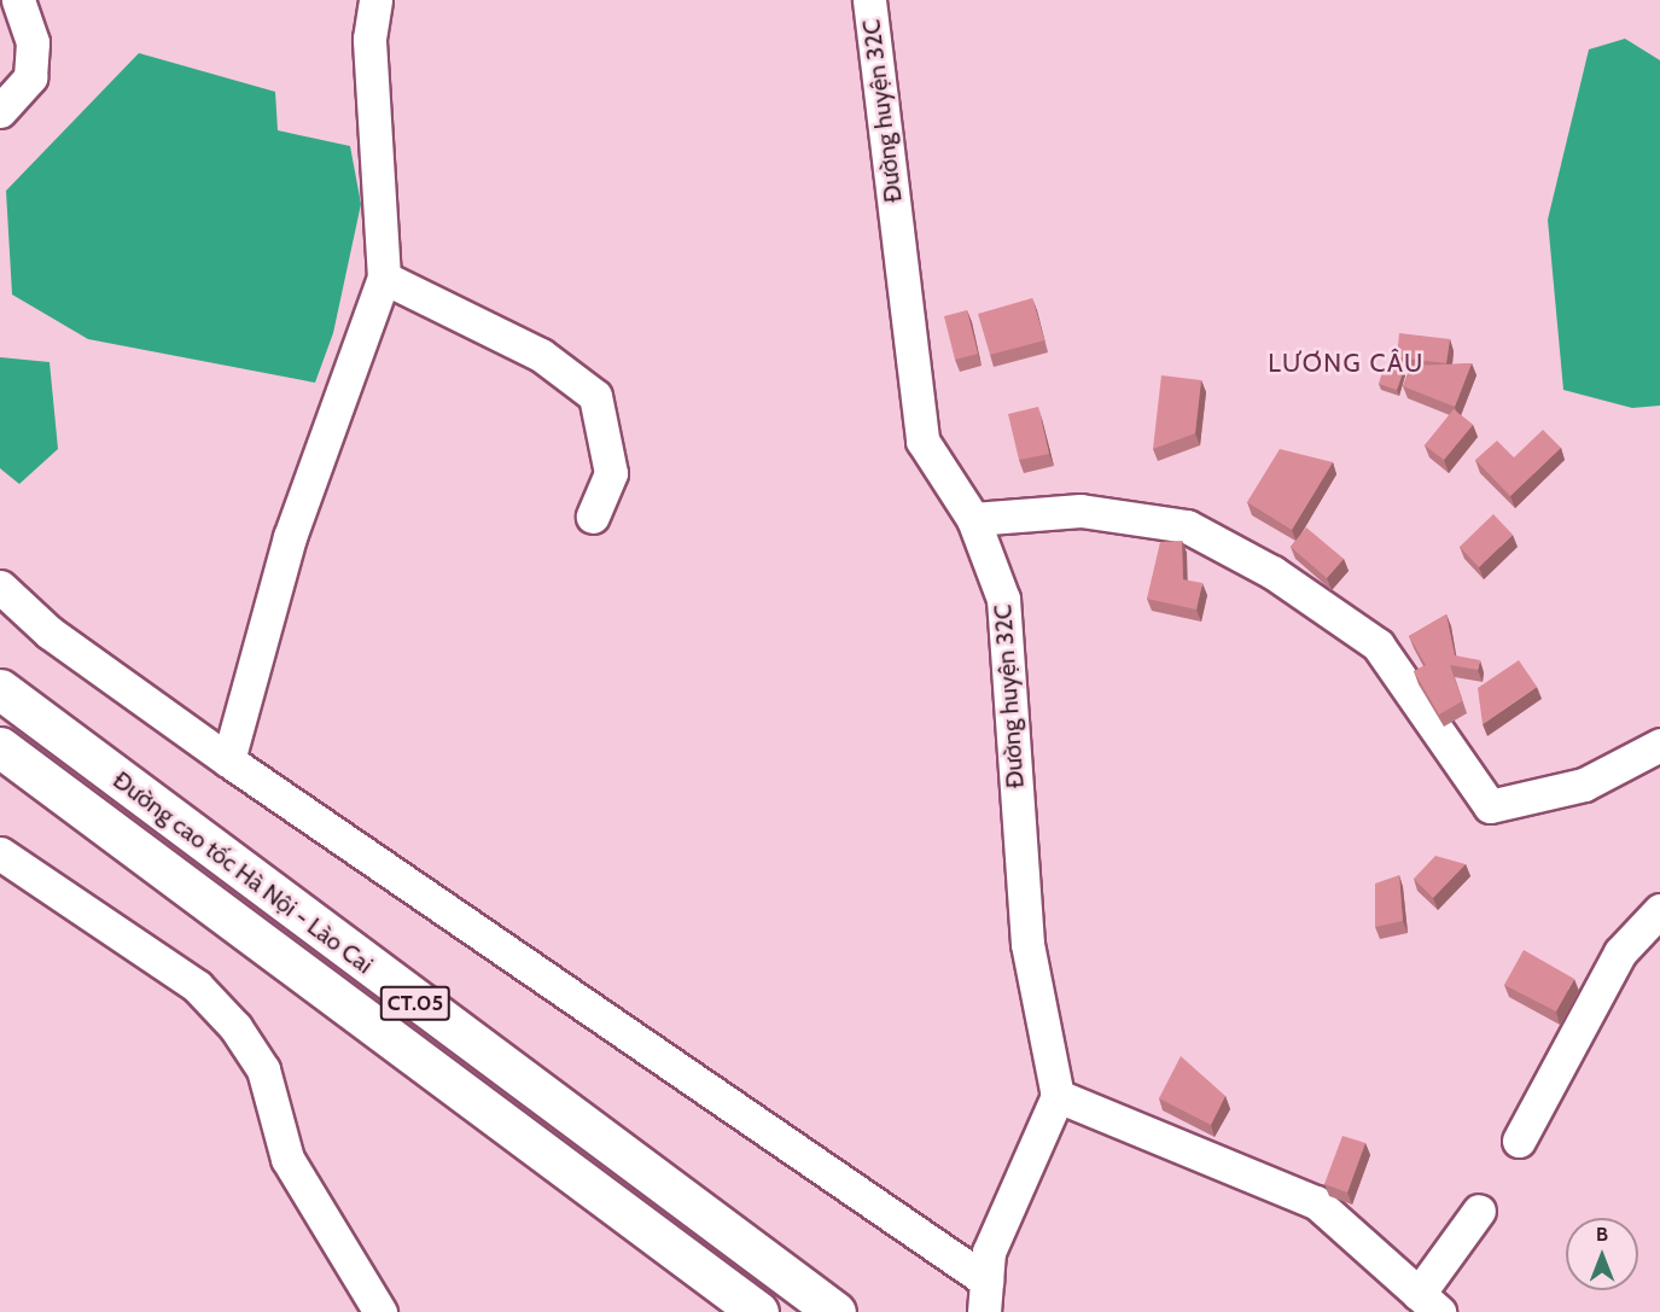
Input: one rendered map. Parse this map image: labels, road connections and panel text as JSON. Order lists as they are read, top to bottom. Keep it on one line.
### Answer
{"streets":{"highway":["Đường cao tốc Hà Nội - Lào Cai","CT.05"],"street":["Đường huyện 32C"]},"districts":["LƯƠNG CÂU"],"north":"top"}
